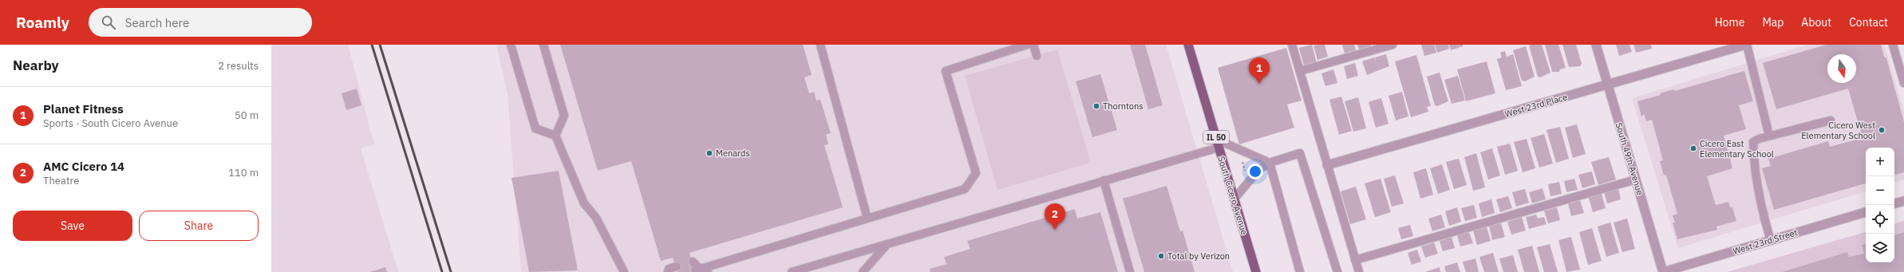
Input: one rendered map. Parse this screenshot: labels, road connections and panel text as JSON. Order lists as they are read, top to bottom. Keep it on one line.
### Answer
{"streets":{"main road":["IL 50","South Cicero Avenue"],"street":["West 23rd Place","South 49th Avenue","West 23rd Street"]},"crossings":[["West 23rd Place","South 49th Avenue"],["South 49th Avenue","West 23rd Street"]],"places":["Thorntons","Cicero West Elementary School","Cicero East Elementary School","Menards","Total by Verizon"],"north":"bottom","page":{"header":"Roamly","search":"Search here","nav":["Home","Map","About","Contact"],"heading":["Nearby","2 results"],"pins":["1","2"],"list":[{"mark":"1","name":"Planet Fitness","note":"Sports · South Cicero Avenue","value":"50 m"},{"mark":"2","name":"AMC Cicero 14","note":"Theatre","value":"110 m"}],"map_buttons":["+","−"],"buttons":["Save","Share"]}}
